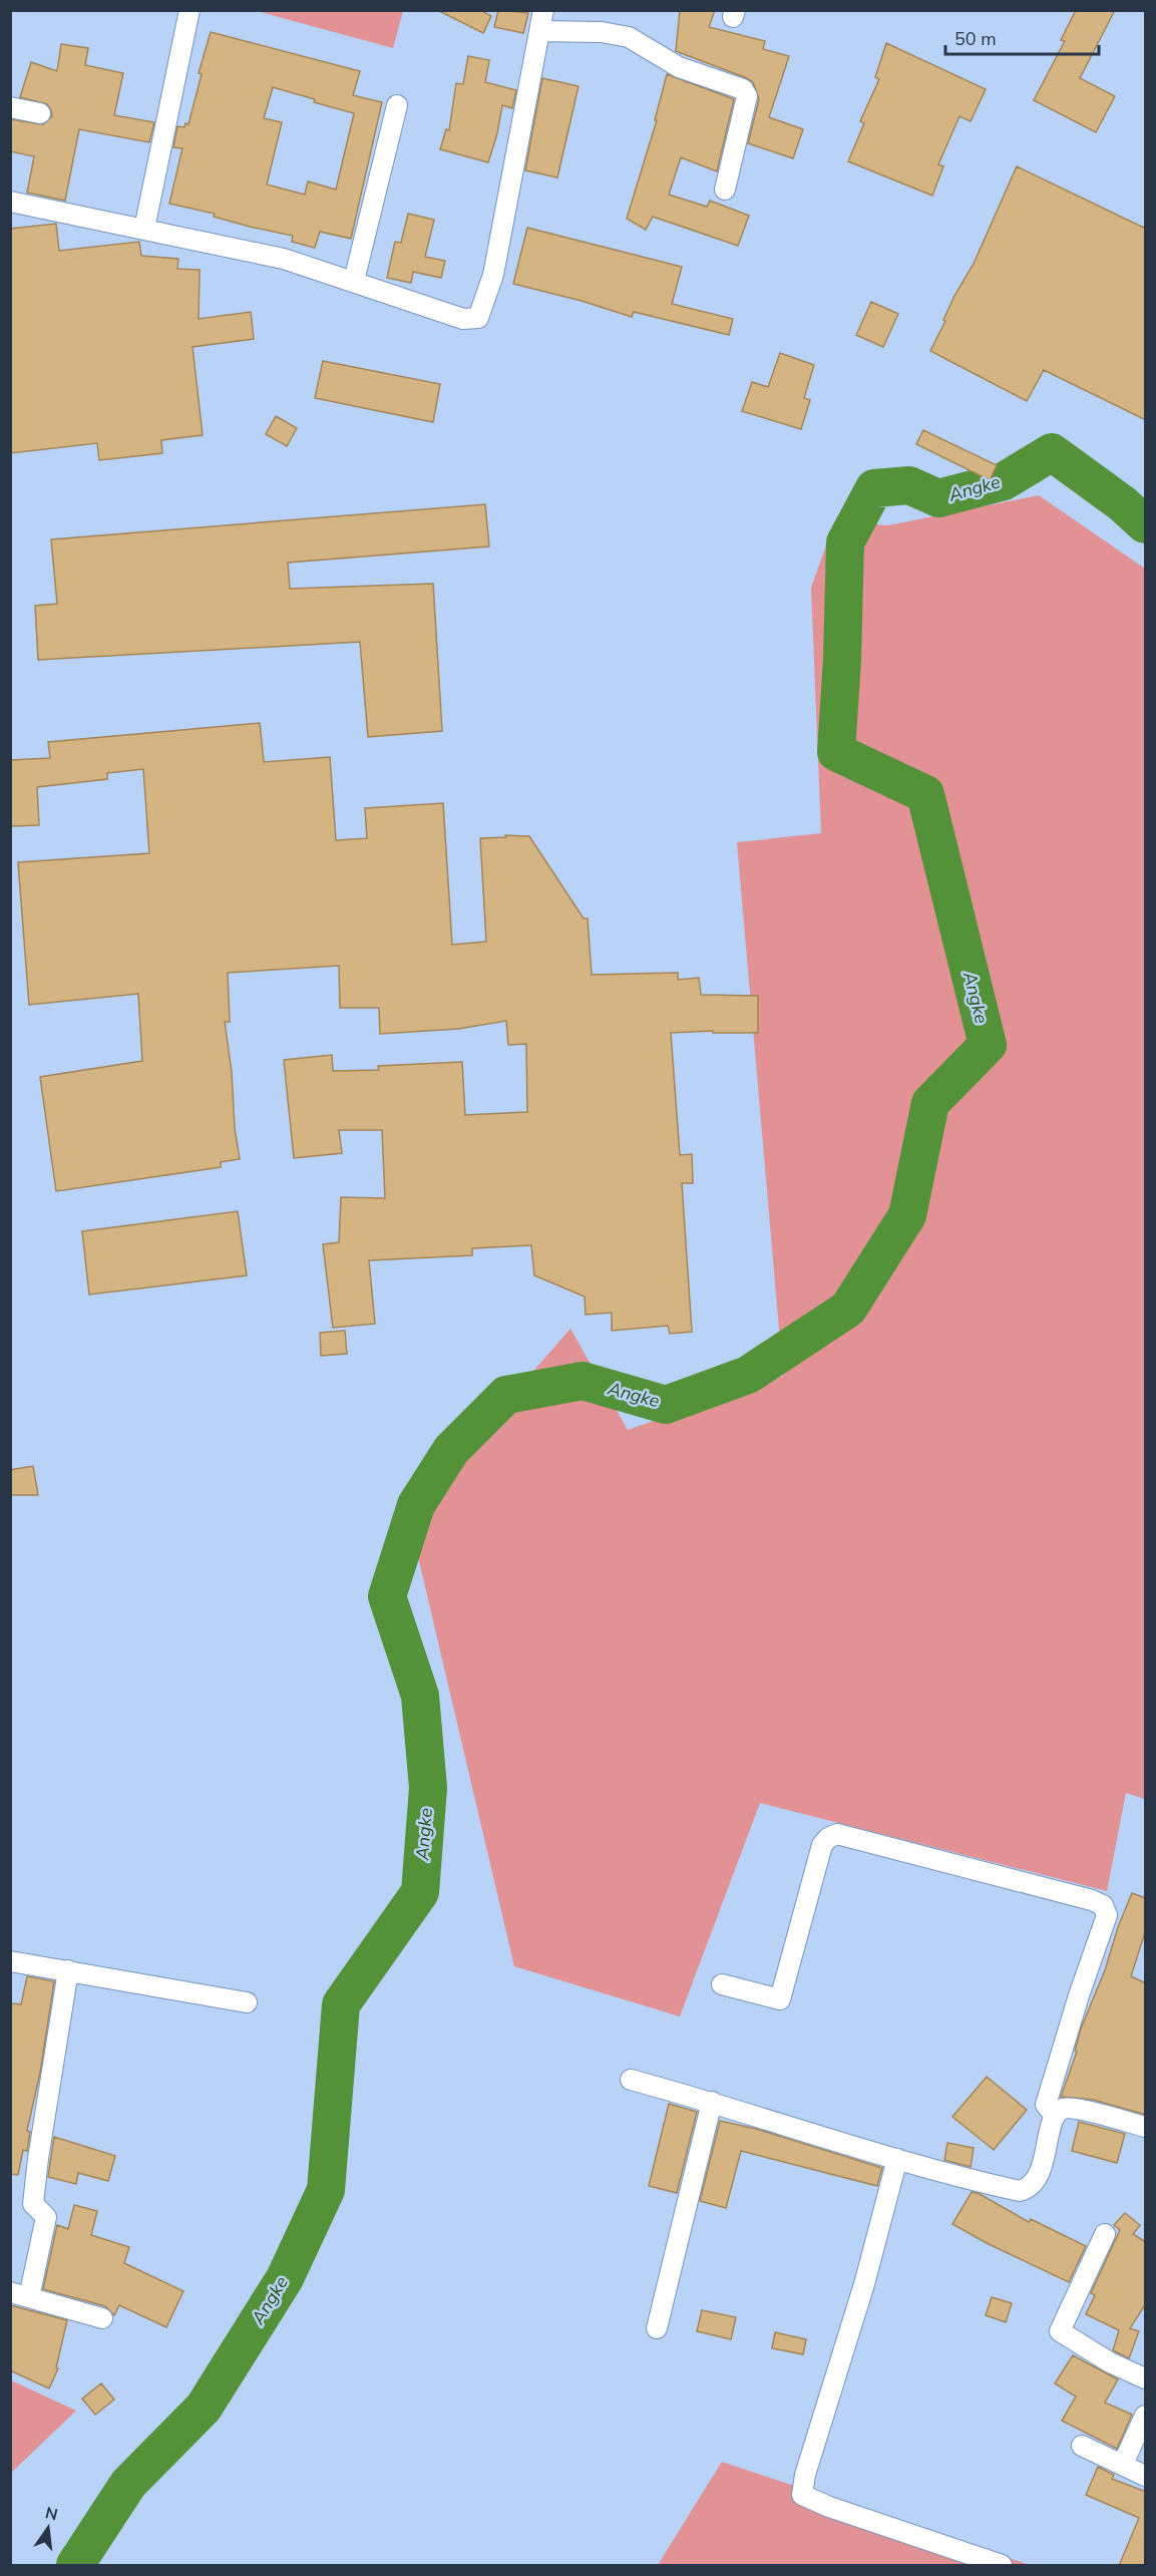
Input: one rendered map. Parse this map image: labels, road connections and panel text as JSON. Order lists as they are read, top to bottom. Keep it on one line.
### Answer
{"water":["Angke"],"scale_bar":"50 m","north":"top"}
